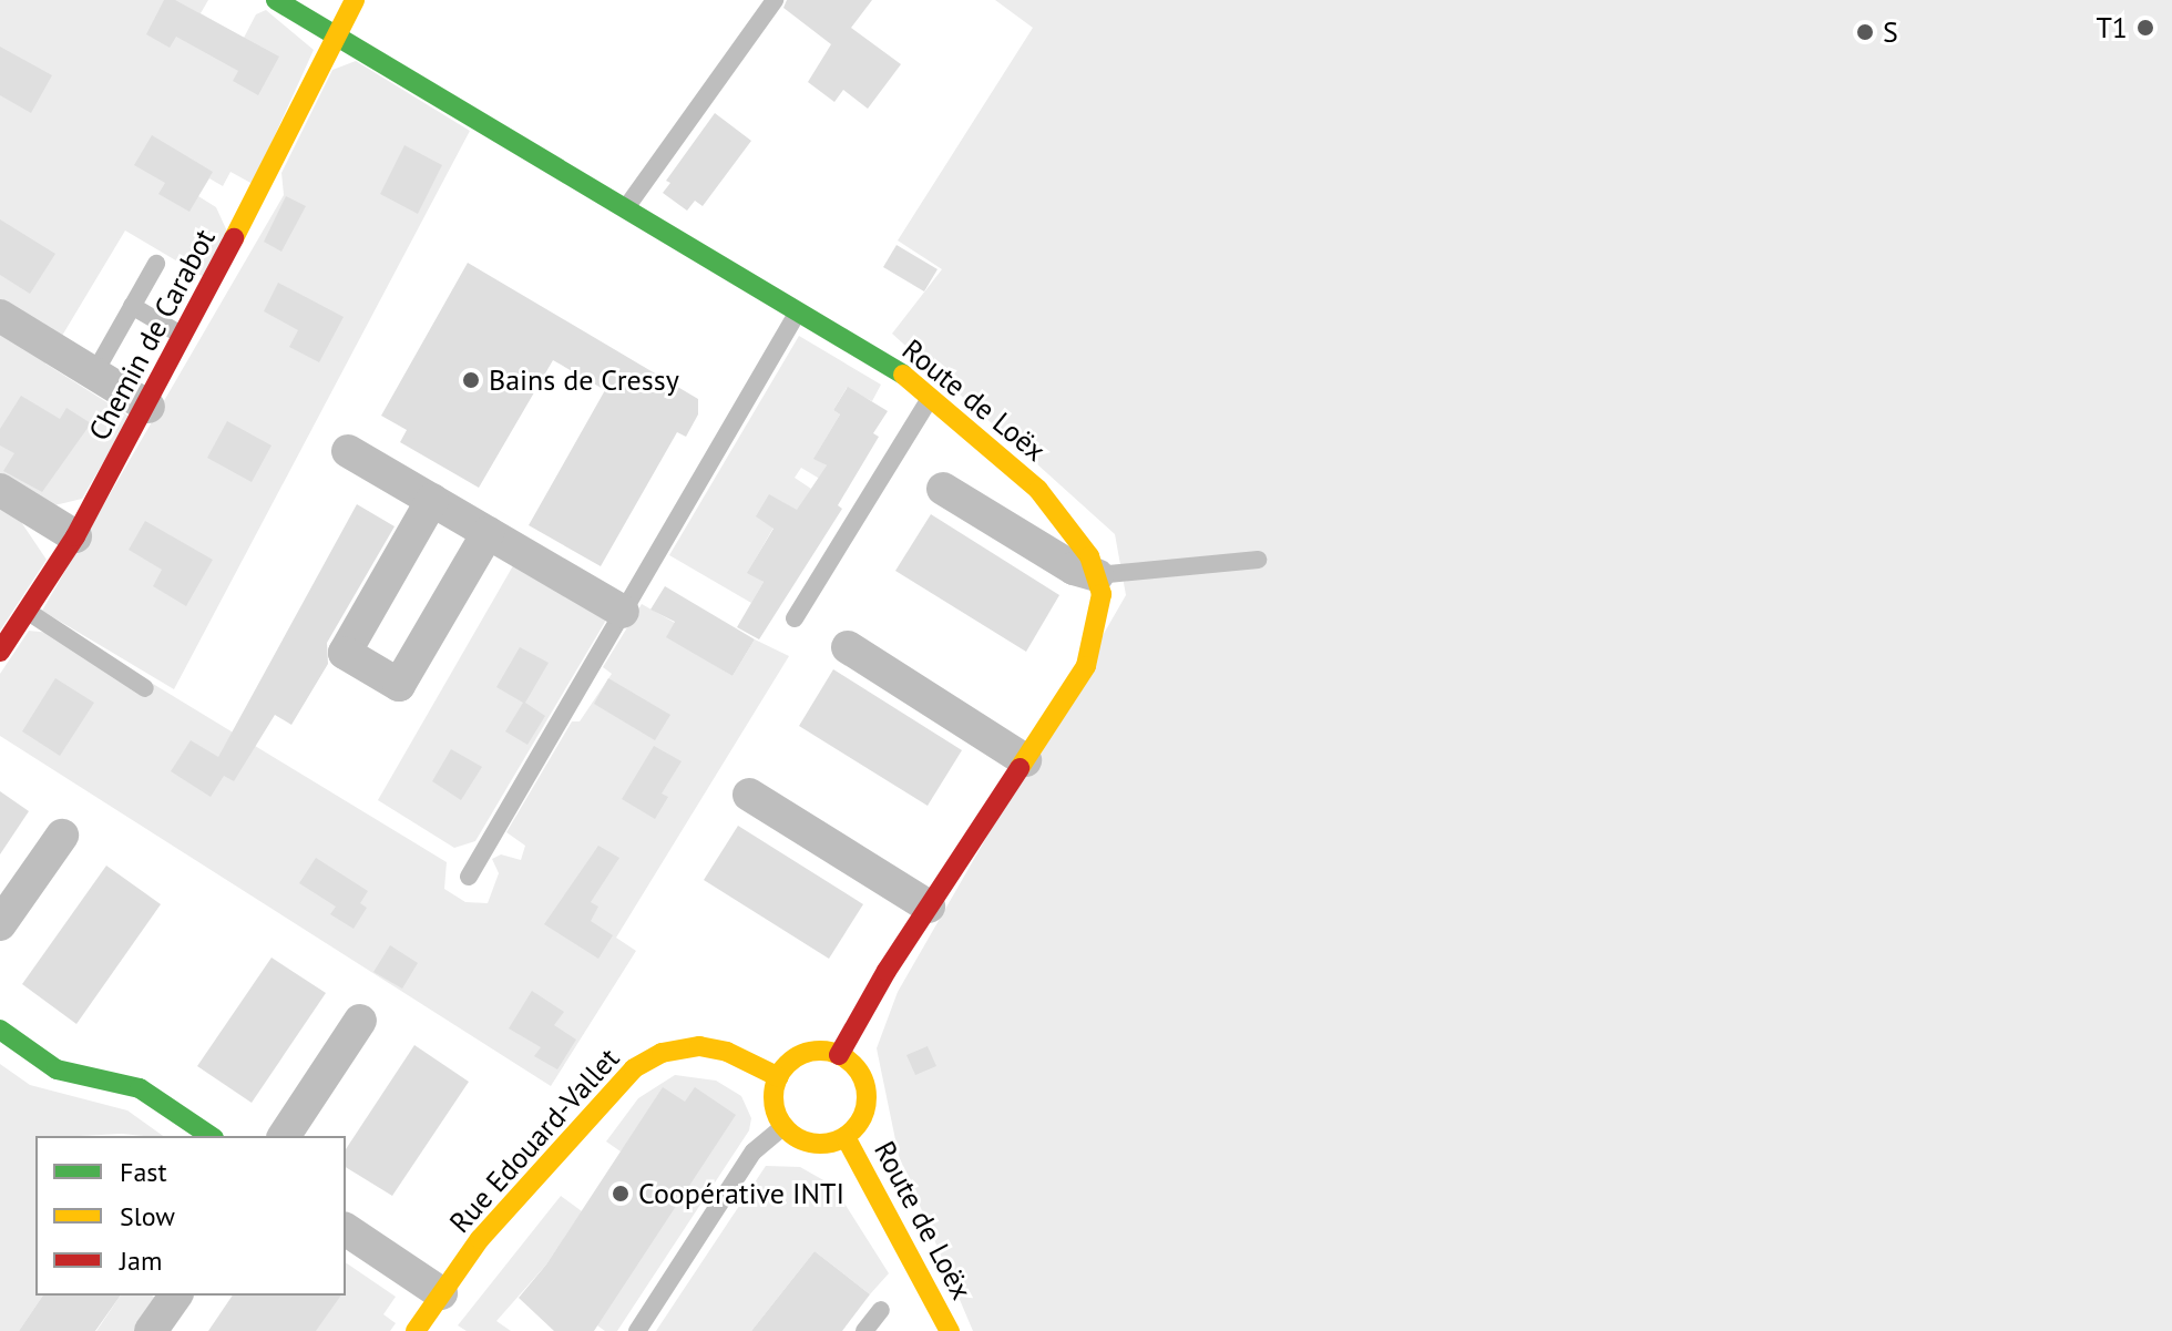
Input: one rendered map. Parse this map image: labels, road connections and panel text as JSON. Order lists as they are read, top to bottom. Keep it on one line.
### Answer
{"streets":{"street":["Chemin de Carabot","Route de Loëx","Rue Edouard-Vallet"]},"crossings":[["Chemin de Carabot","Route de Loëx"],["Route de Loëx","Rue Edouard-Vallet"]],"places":["T1","S","Bains de Cressy","Coopérative INTI"],"legend":["Fast","Slow","Jam"]}
